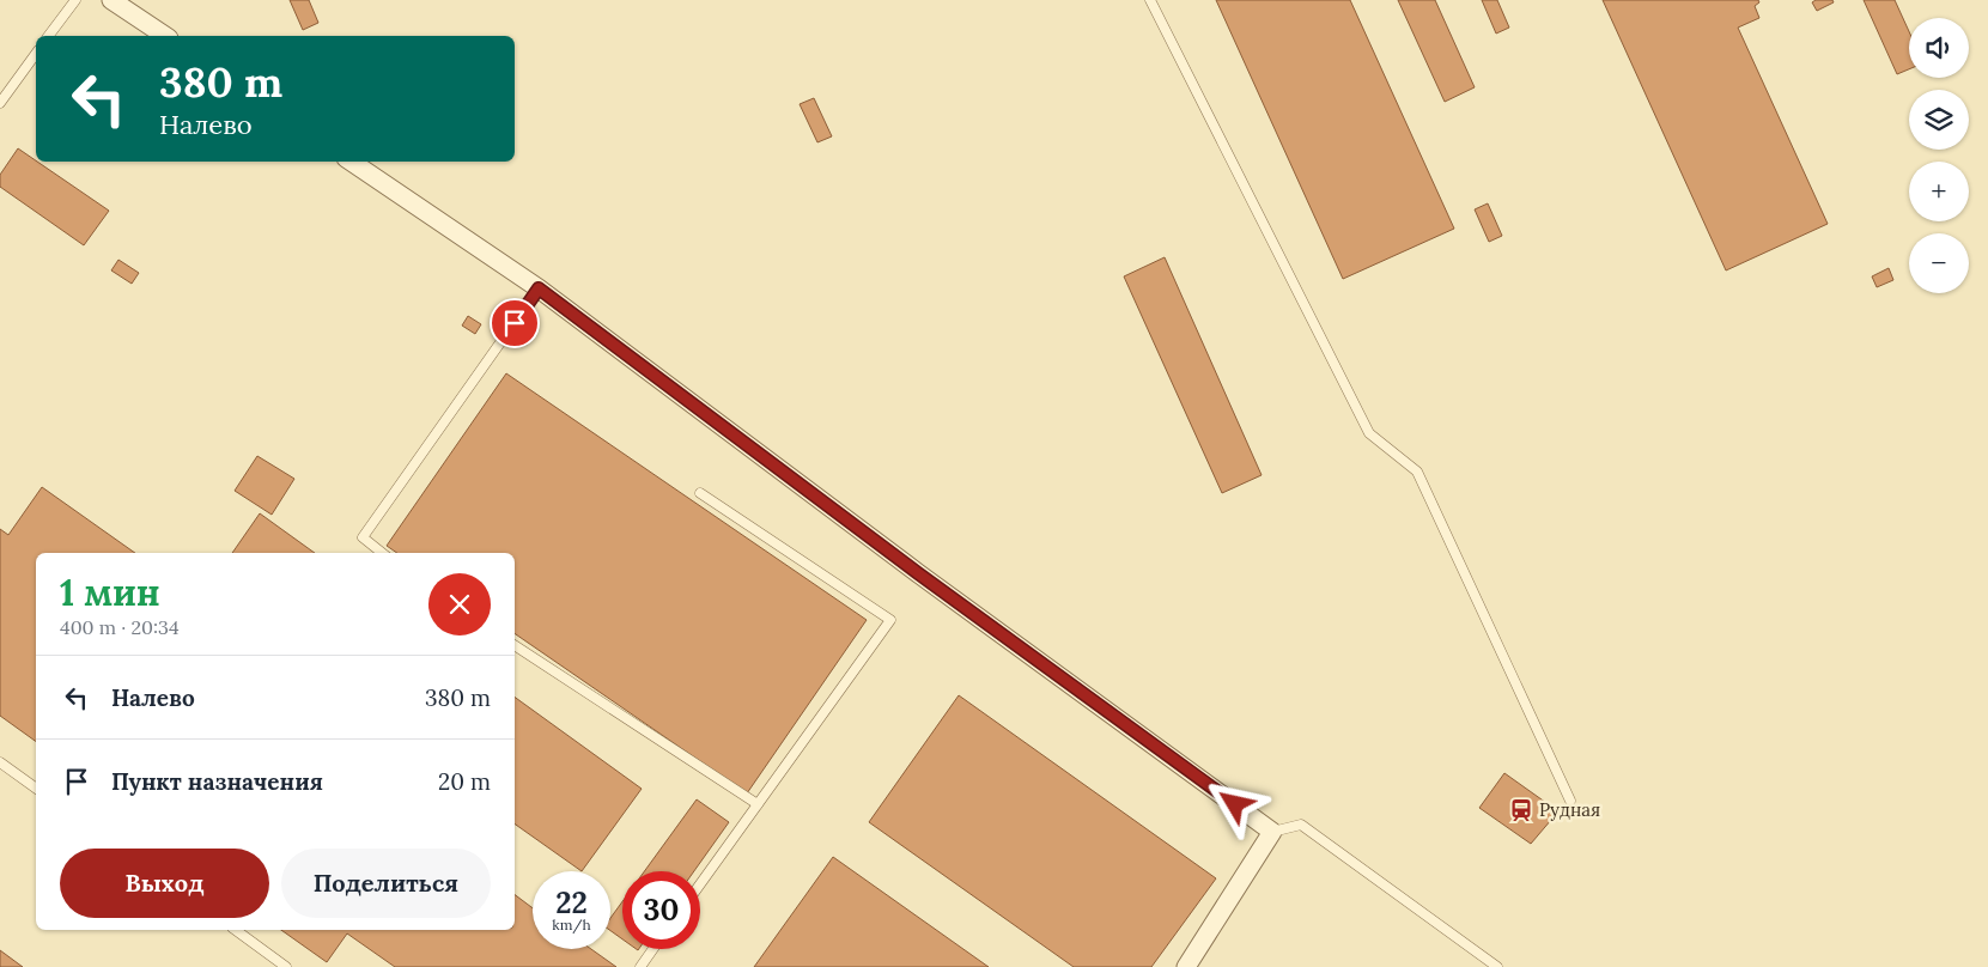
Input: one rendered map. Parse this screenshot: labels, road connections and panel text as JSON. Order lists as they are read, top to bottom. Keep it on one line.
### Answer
{"places":{"station":["Рудная"]},"page":{"map_buttons":["+","−"],"turn":["380 m","Налево"],"heading":["1 мин","400 m · 20:34"],"list":[{"name":"Налево","value":"380 m"},{"name":"Пункт назначения","value":"20 m"}],"buttons":["Выход","Поделиться"],"speed":"22 km/h","limit":"30"}}
